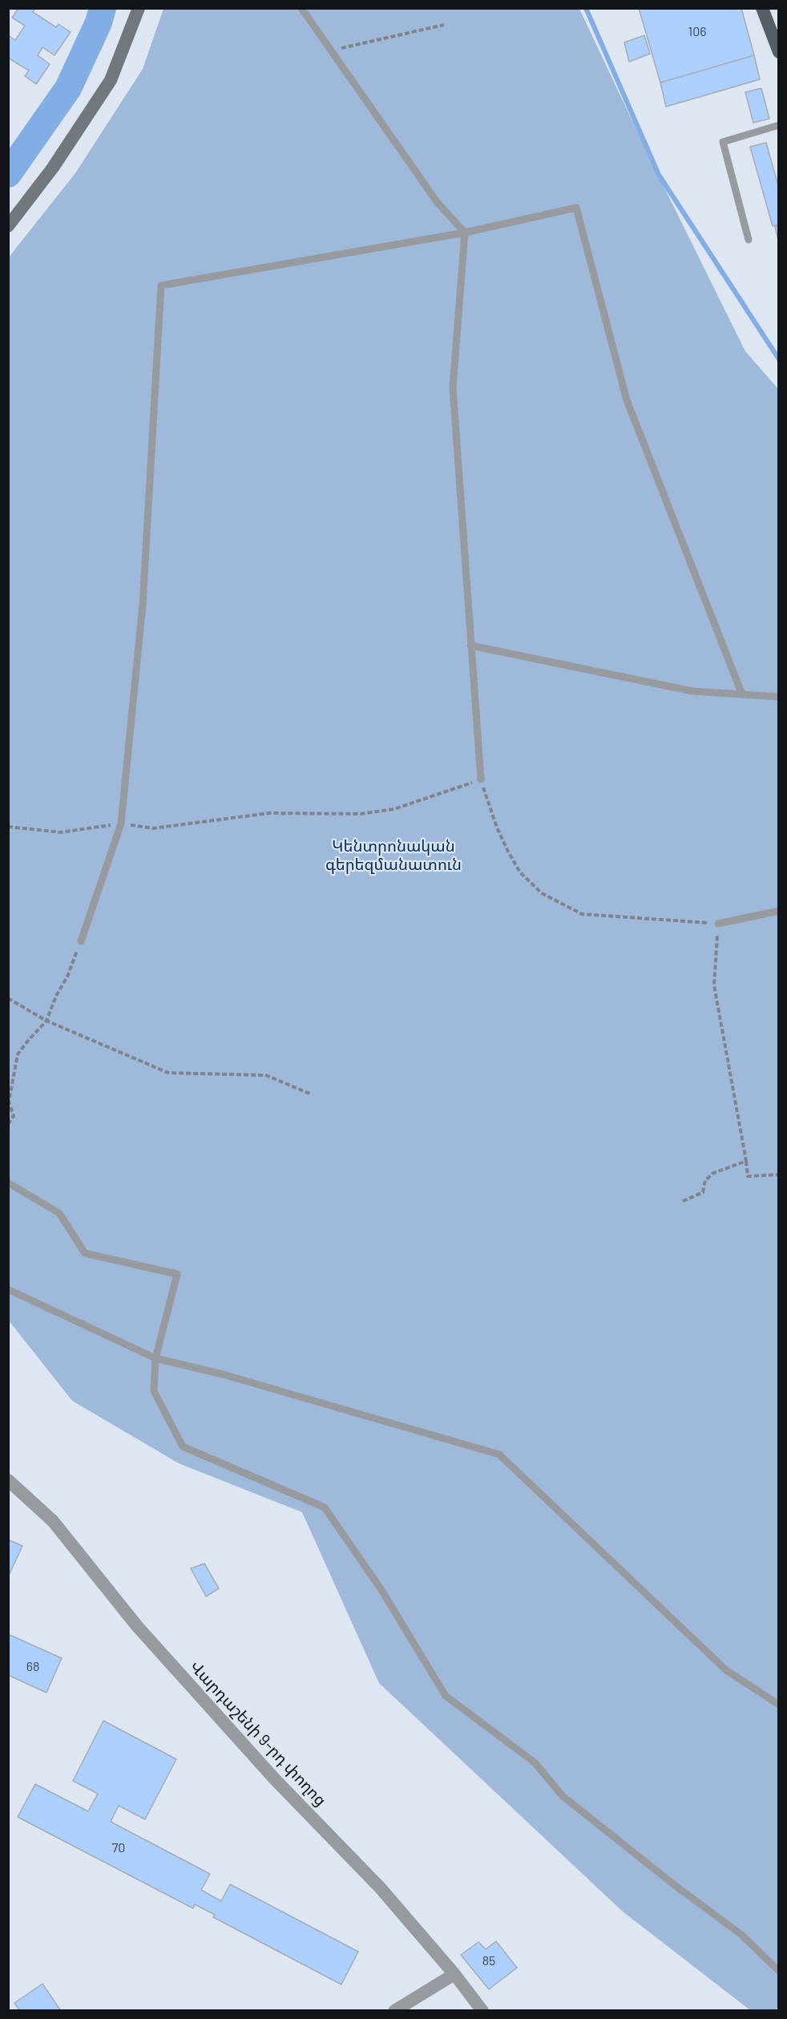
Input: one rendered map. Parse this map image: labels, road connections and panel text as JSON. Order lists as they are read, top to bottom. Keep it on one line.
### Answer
{"streets":{"street":["Վարդաշենի 9-րդ փողոց"]},"parks":["Կենտրոնական գերեզմանատուն"],"house_numbers":["106","68","70","85"]}
